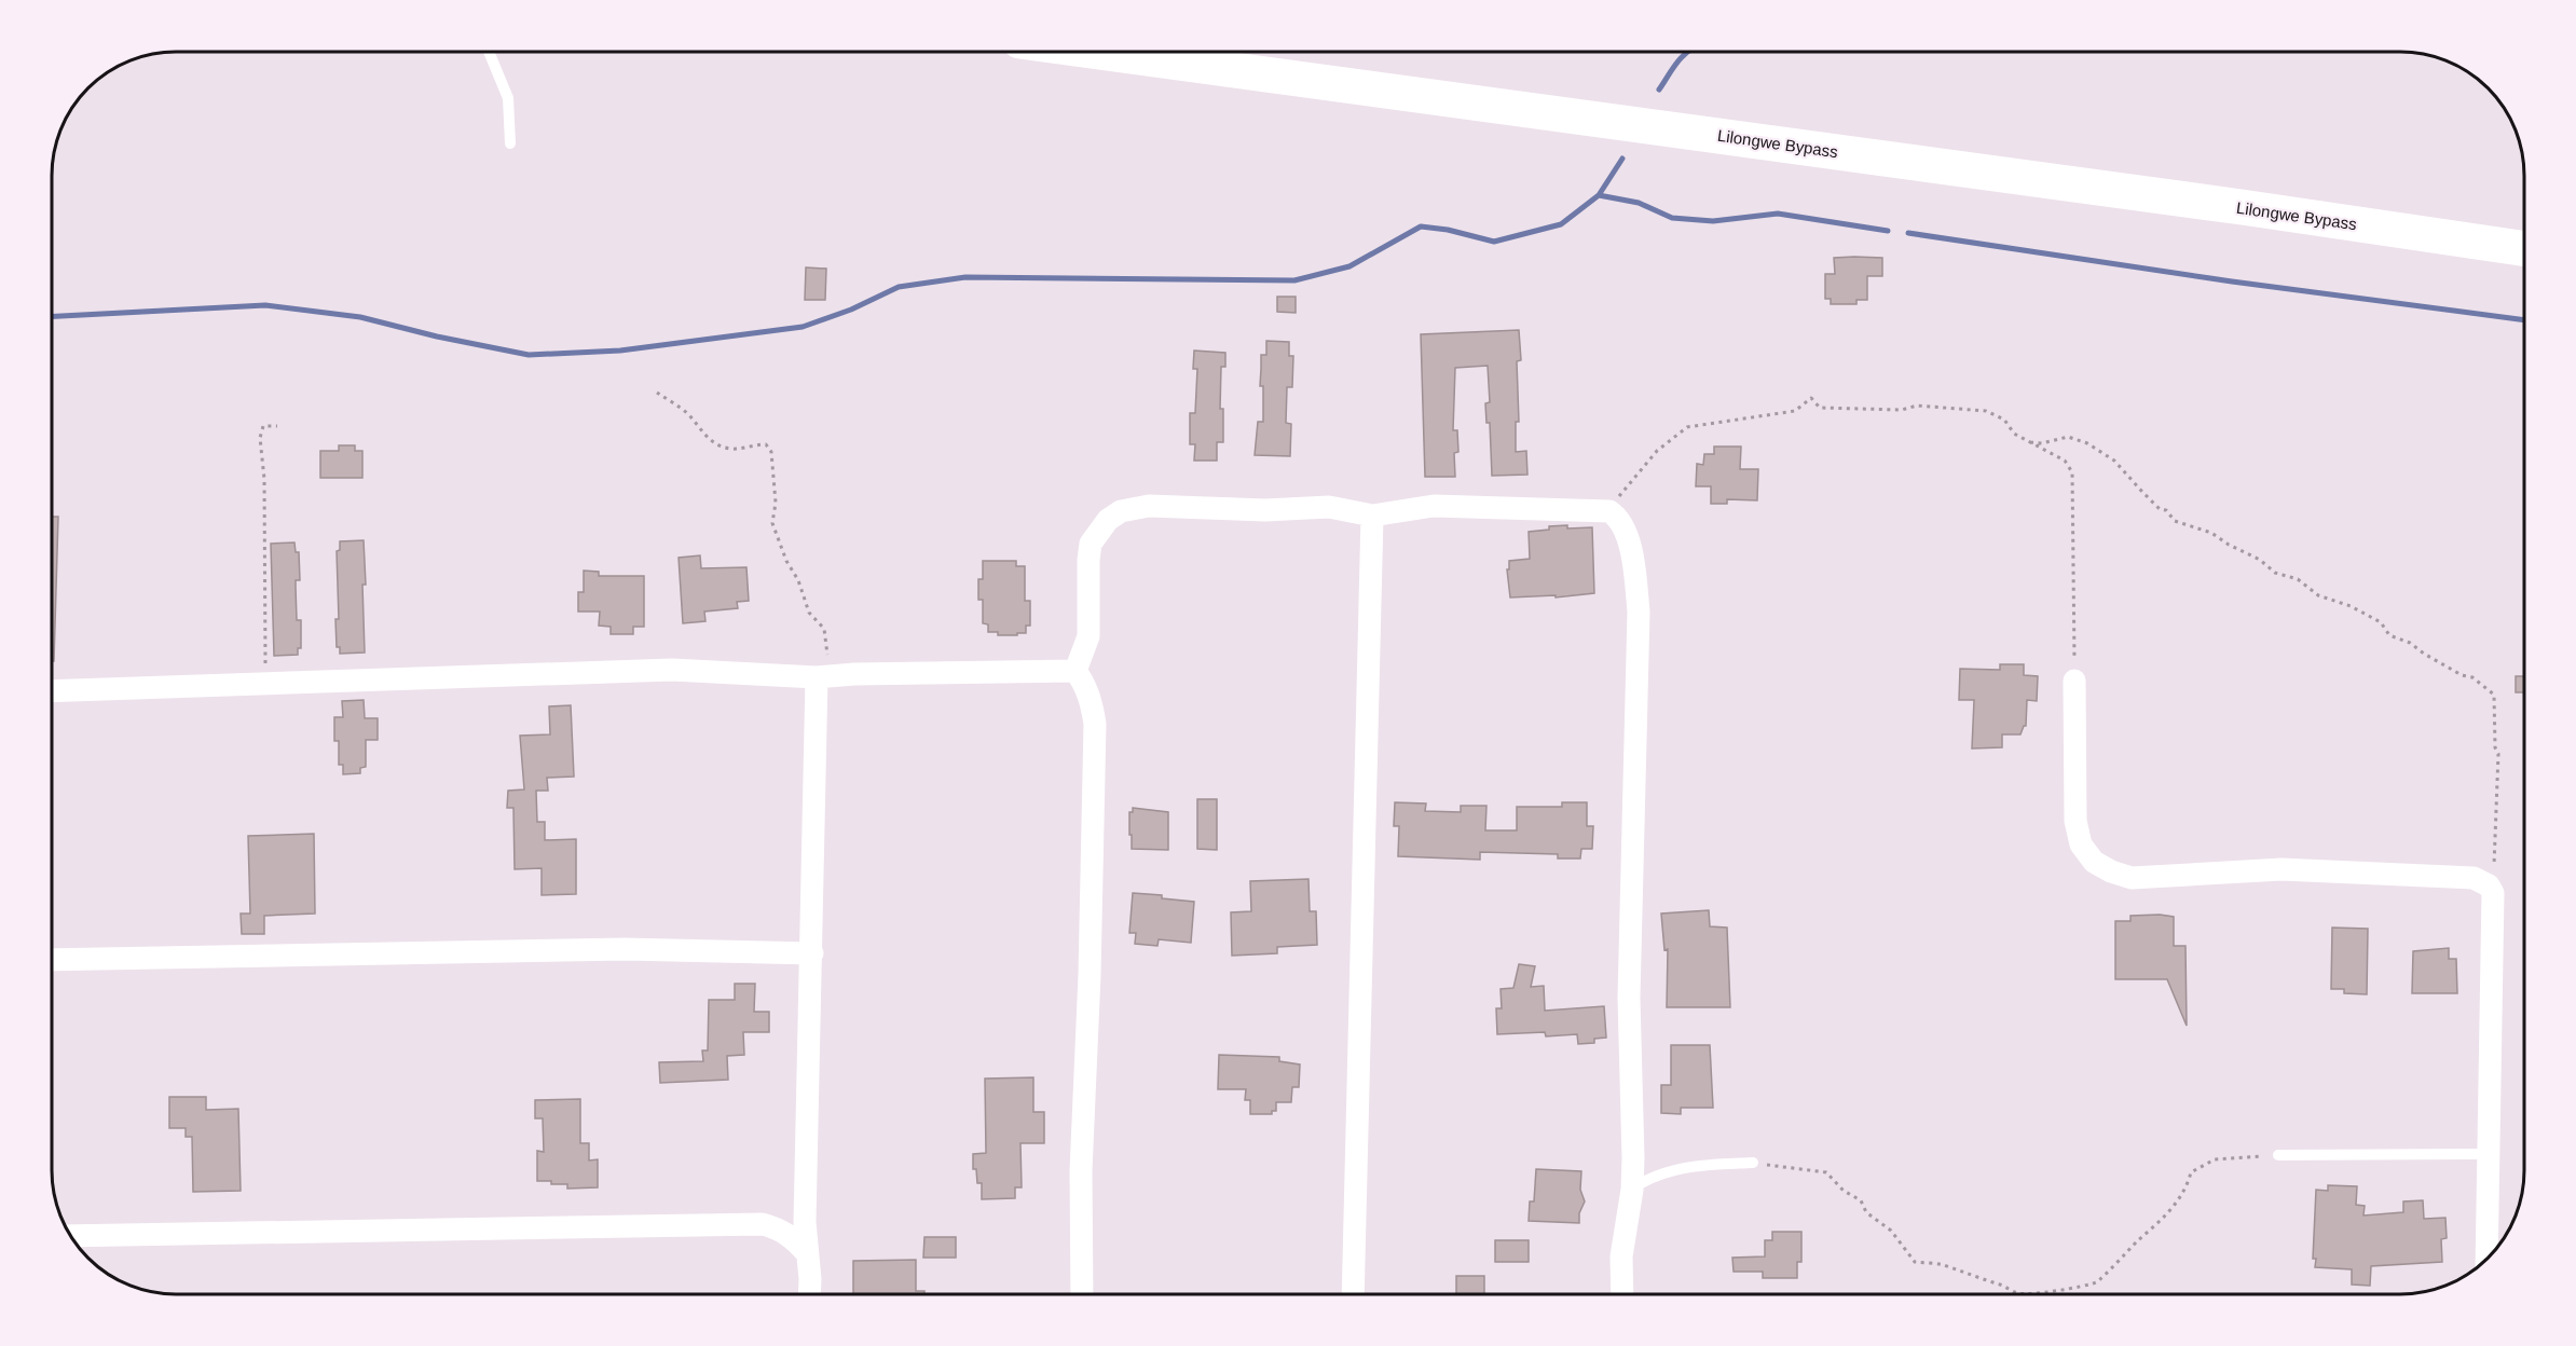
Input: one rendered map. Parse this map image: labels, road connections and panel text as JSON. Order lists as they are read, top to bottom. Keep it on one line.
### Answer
{"streets":{"main road":["Lilongwe Bypass"]}}
